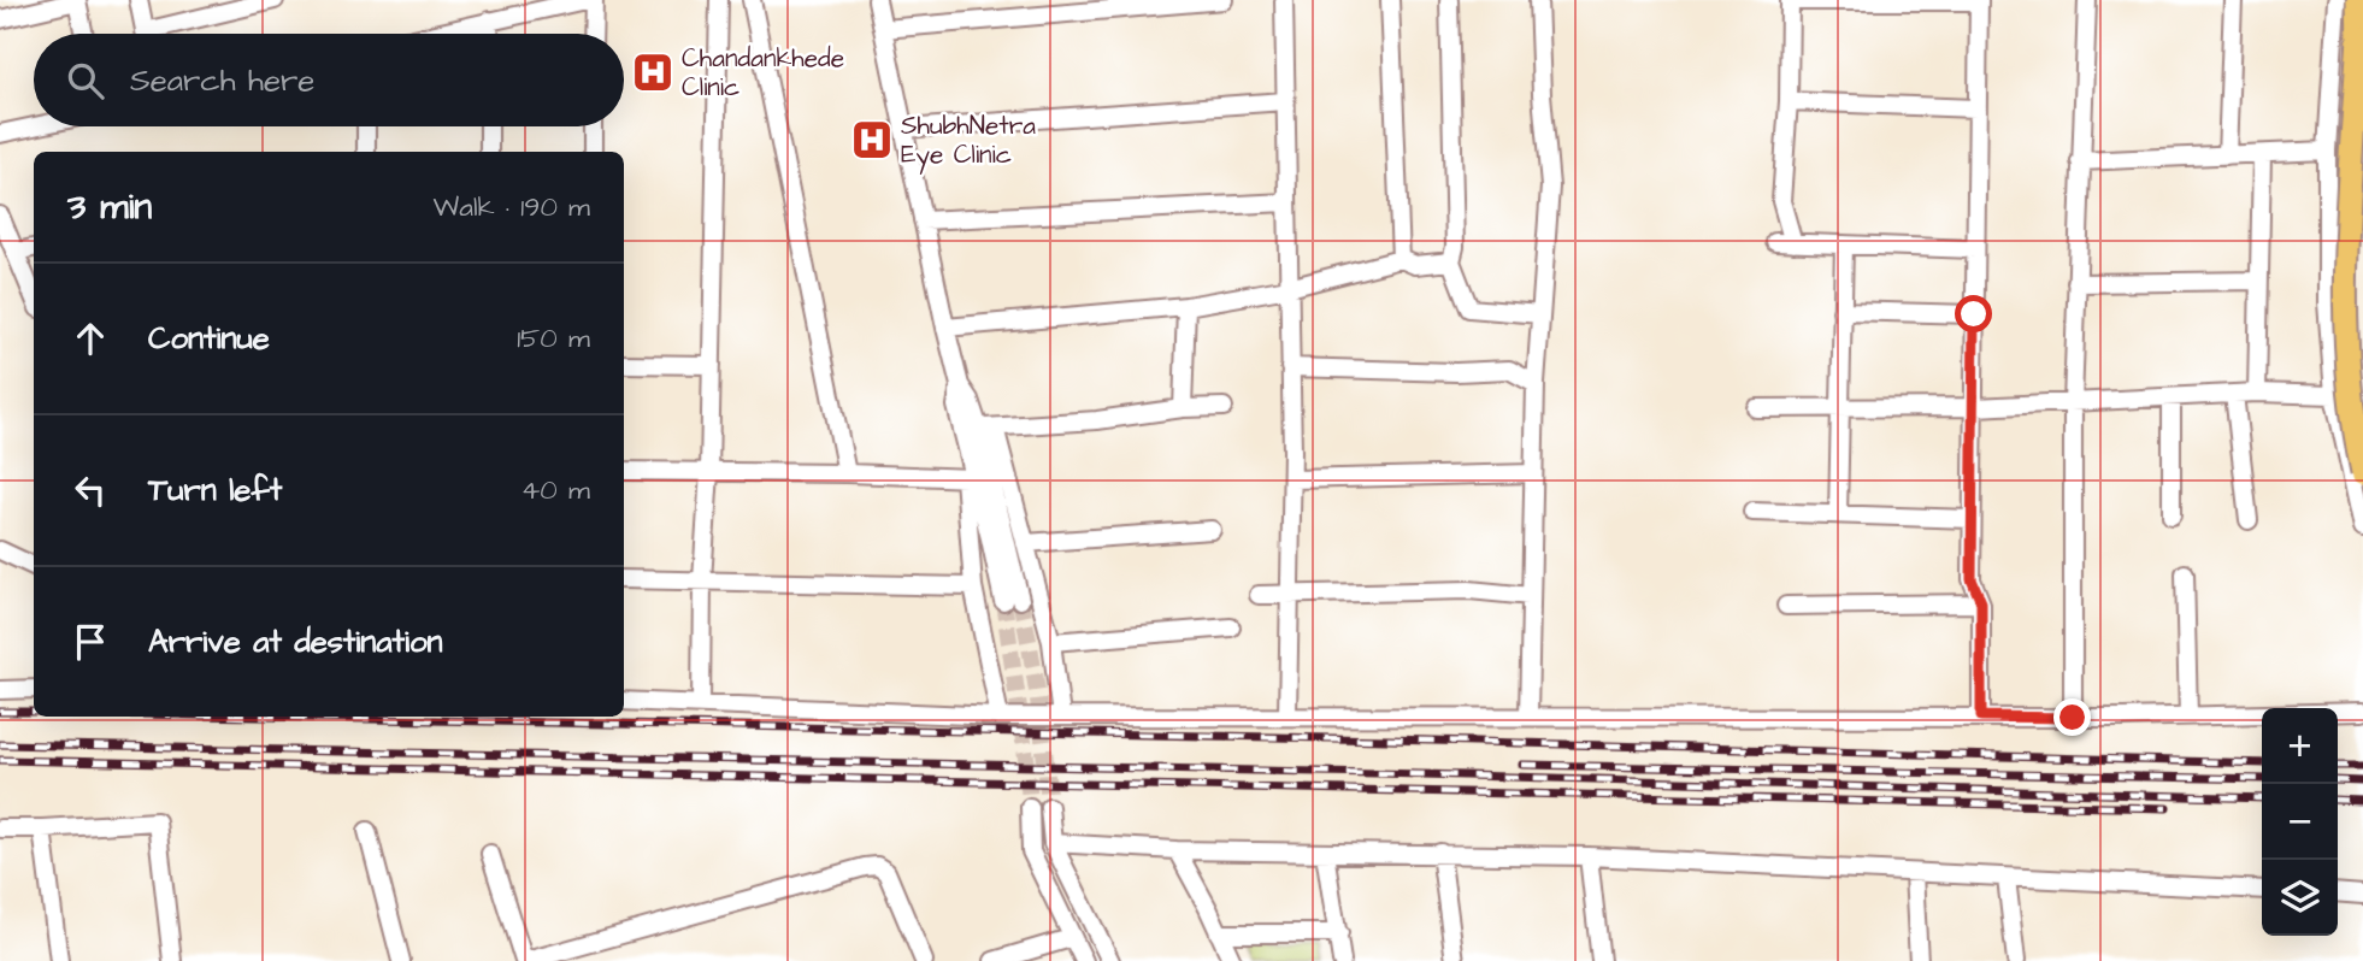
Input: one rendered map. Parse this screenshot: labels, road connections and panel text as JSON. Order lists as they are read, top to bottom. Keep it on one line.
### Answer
{"places":{"hospital":["Chandankhede Clinic","ShubhNetra Eye Clinic"]},"page":{"search":"Search here","heading":["3 min","Walk · 190 m"],"list":[["Continue","150 m"],["Turn left","40 m"],"Arrive at destination"],"map_buttons":["+","−"]}}
